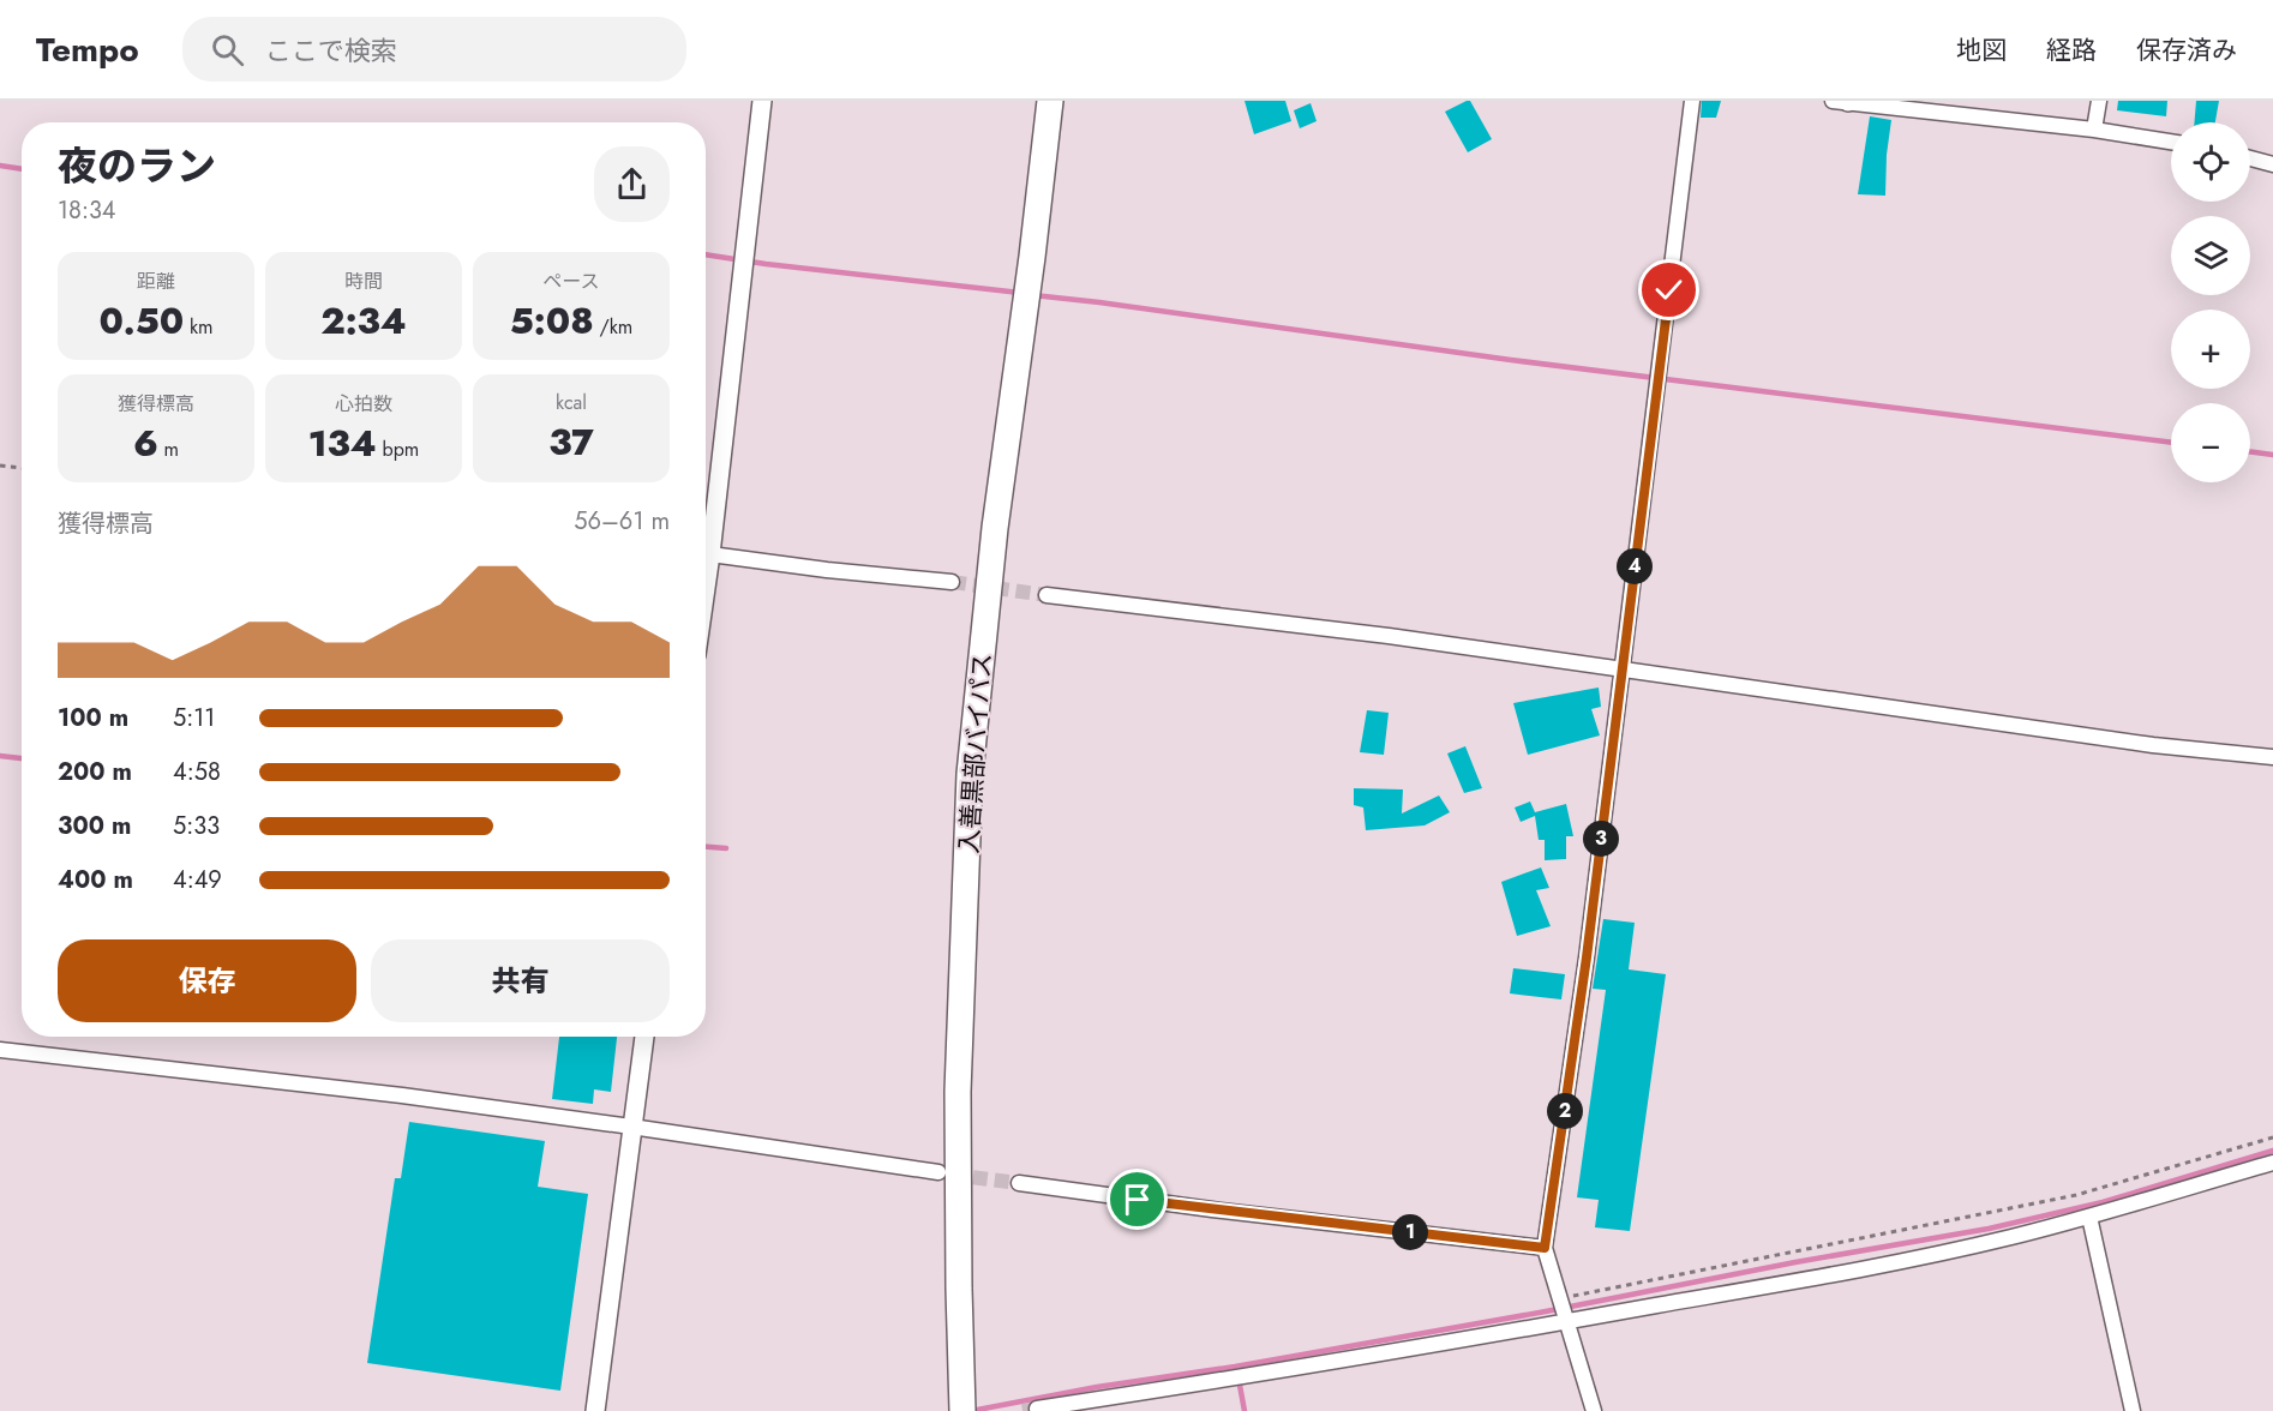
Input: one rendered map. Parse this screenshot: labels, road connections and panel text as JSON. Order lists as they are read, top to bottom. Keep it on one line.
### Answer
{"streets":{"highway":["入善黒部バイパス"]},"page":{"header":"Tempo","search":"ここで検索","nav":["地図","経路","保存済み"],"map_buttons":["+","−"],"heading":["夜のラン","18:34"],"stats":[["距離","0.50 km"],["時間","2:34"],["ペース","5:08 /km"],["獲得標高","6 m"],["心拍数","134 bpm"],["kcal","37"]],"chart":["獲得標高","56–61 m"],"pins":["4","3","2","1"],"list":[{"name":"100 m","note":"5:11"},{"name":"200 m","note":"4:58"},{"name":"300 m","note":"5:33"},{"name":"400 m","note":"4:49"}],"buttons":["保存","共有"]}}
